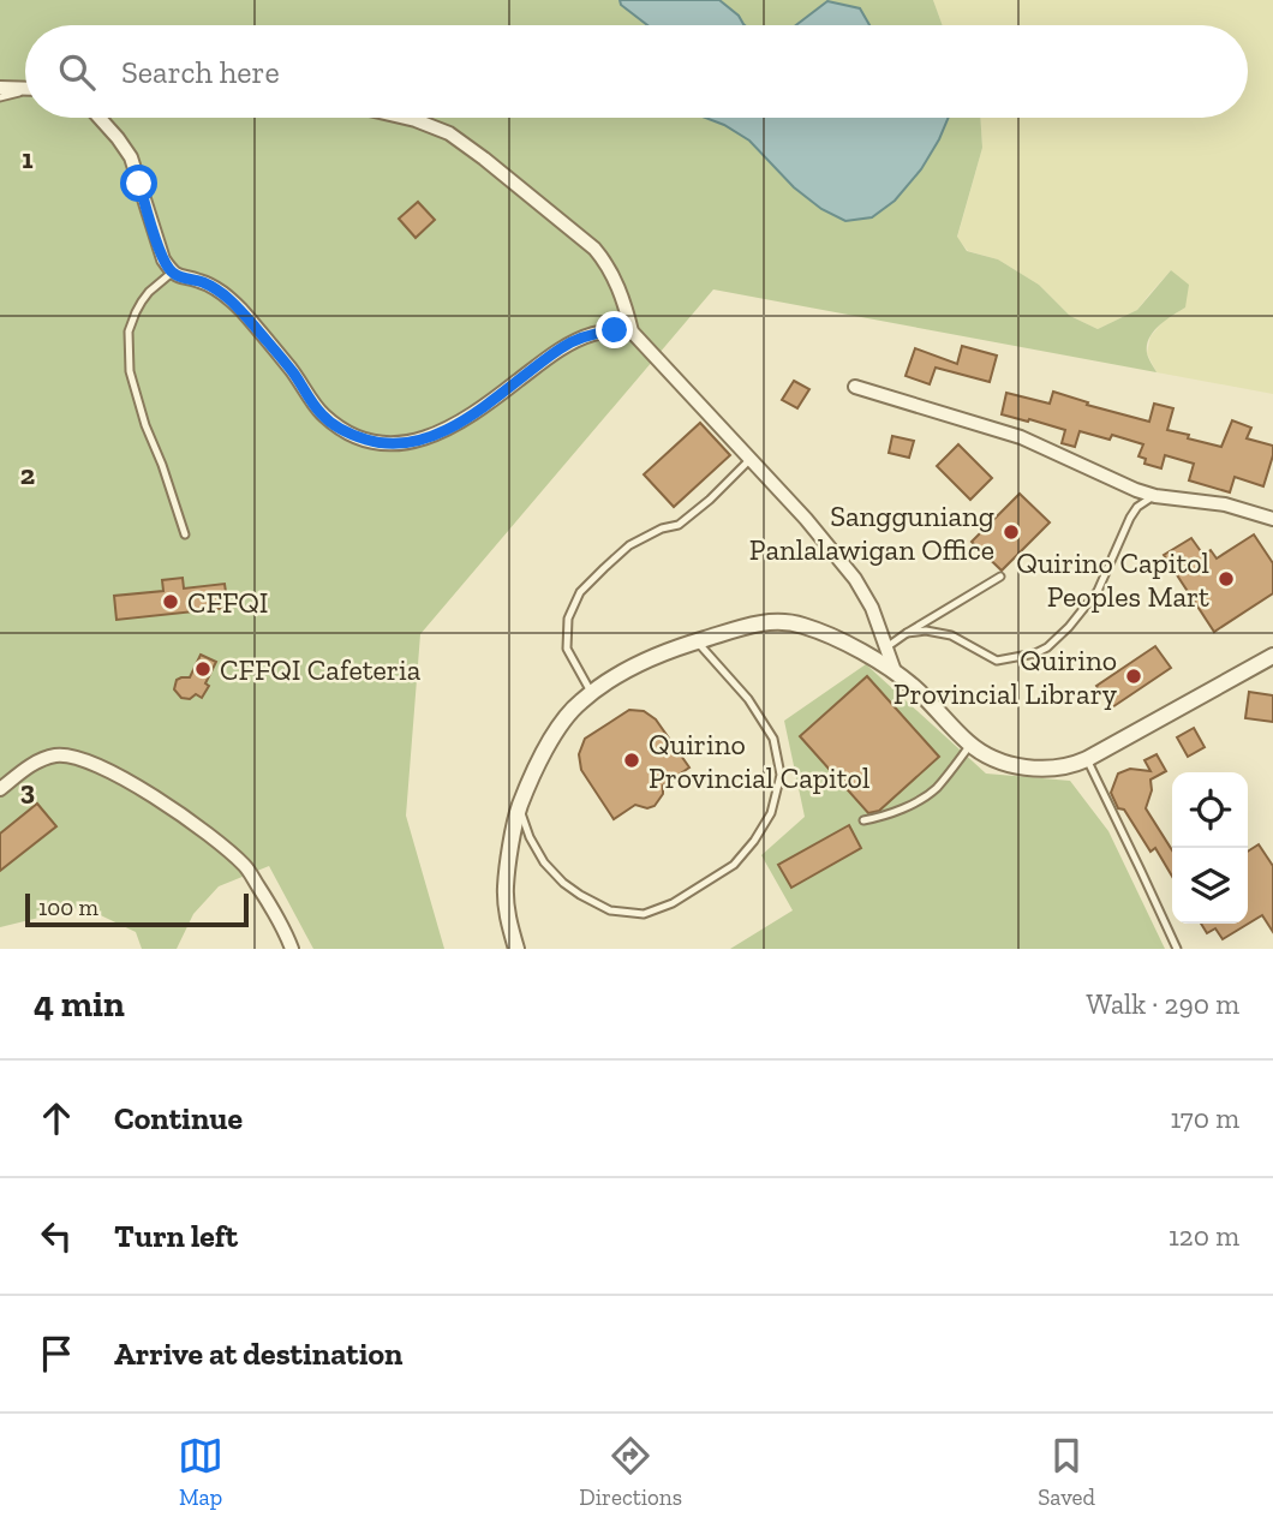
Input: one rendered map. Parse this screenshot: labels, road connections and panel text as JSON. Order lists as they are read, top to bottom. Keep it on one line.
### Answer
{"places":["Sangguniang Panlalawigan Office","Quirino Capitol Peoples Mart","CFFQI","CFFQI Cafeteria","Quirino Provincial Library","Quirino Provincial Capitol"],"scale_bar":"100 m","page":{"search":"Search here","scale":"100 m","heading":["4 min","Walk · 290 m"],"list":[["Continue","170 m"],["Turn left","120 m"],"Arrive at destination"],"nav":["Map","Directions","Saved"]},"grid":{"rows":["1","2","3"]}}
